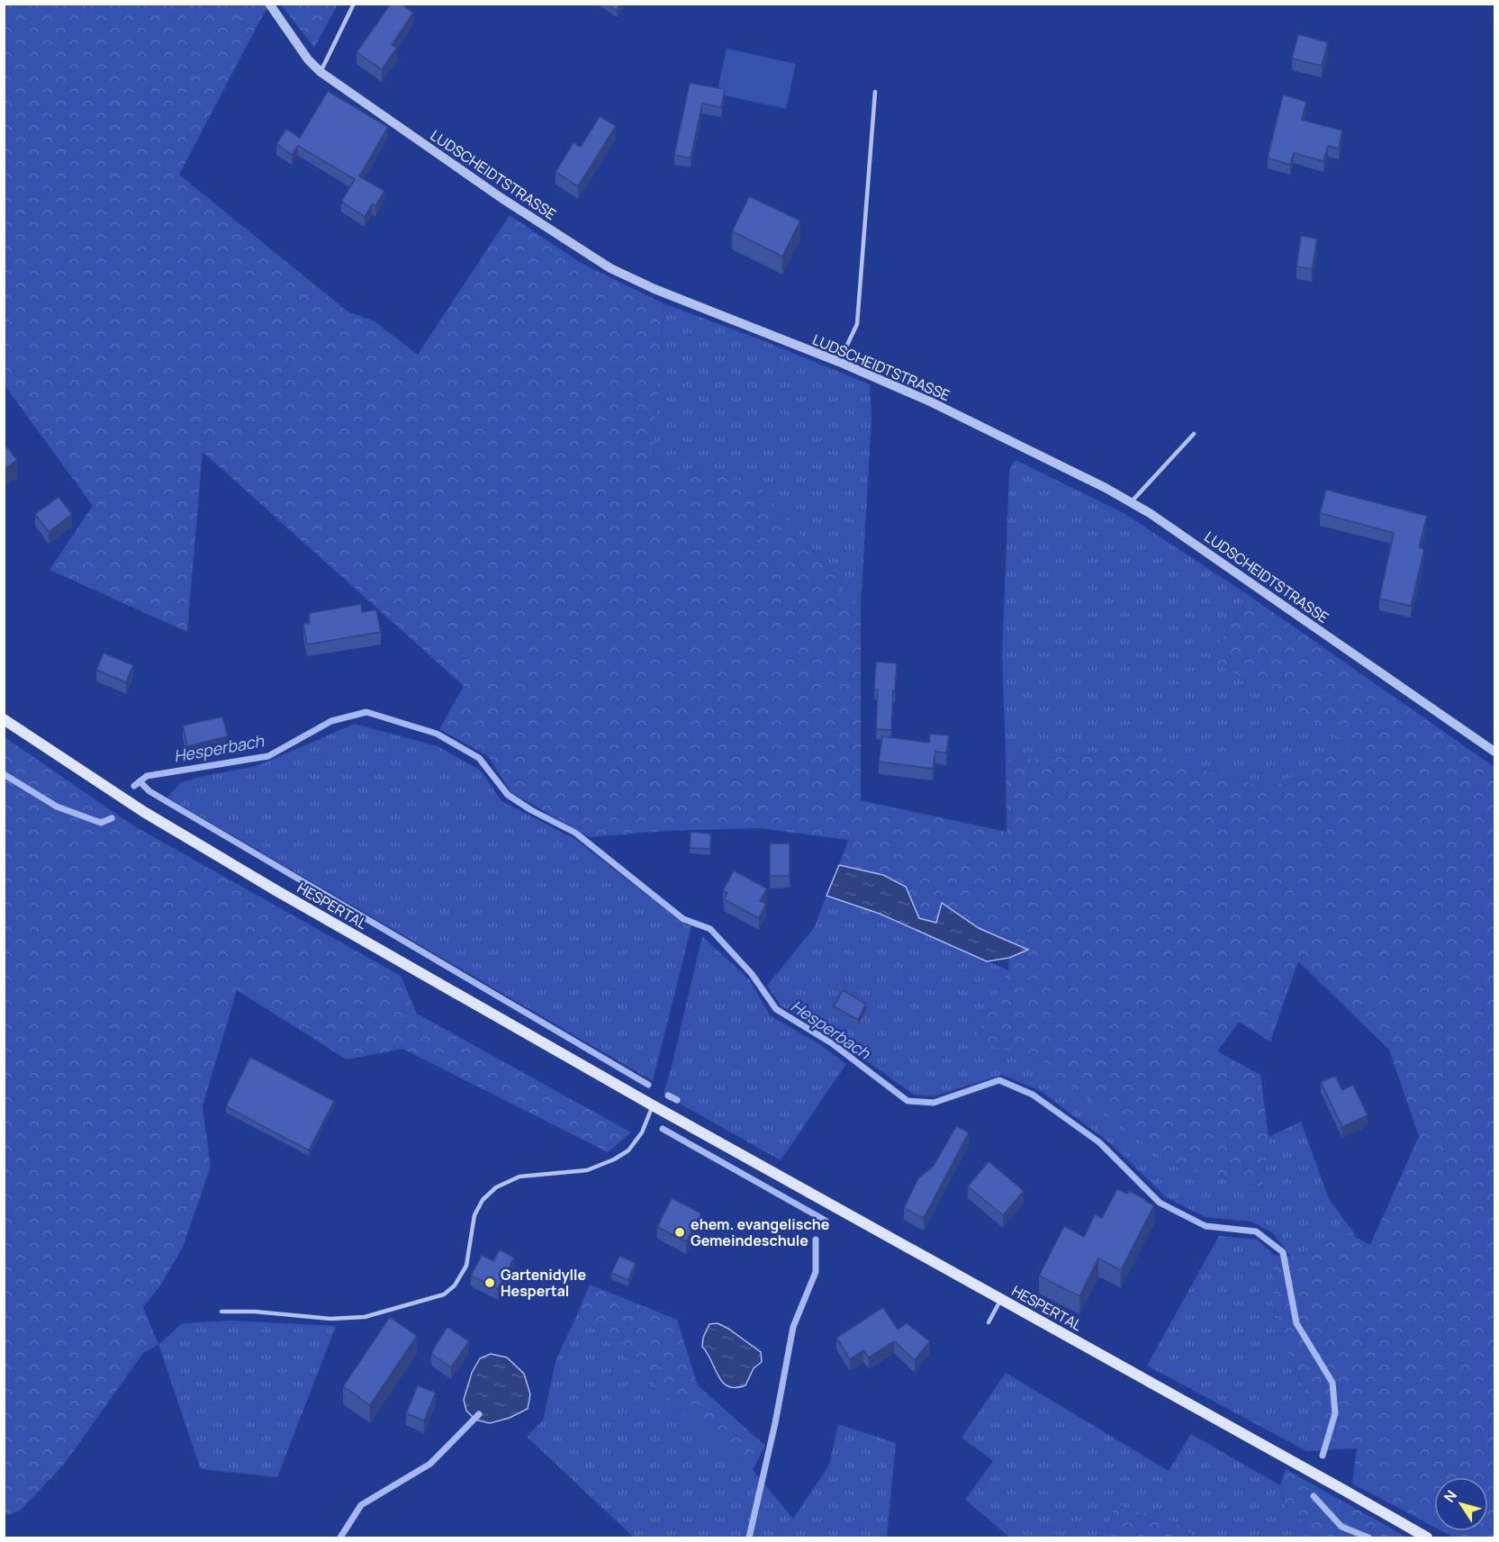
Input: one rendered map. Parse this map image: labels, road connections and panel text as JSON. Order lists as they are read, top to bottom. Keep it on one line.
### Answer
{"streets":{"main road":["HESPERTAL"],"street":["LUDSCHEIDTSTRASSE"]},"water":["Hesperbach"],"places":["ehem. evangelische Gemeindeschule","Gartenidylle Hespertal"],"north":"top left"}
